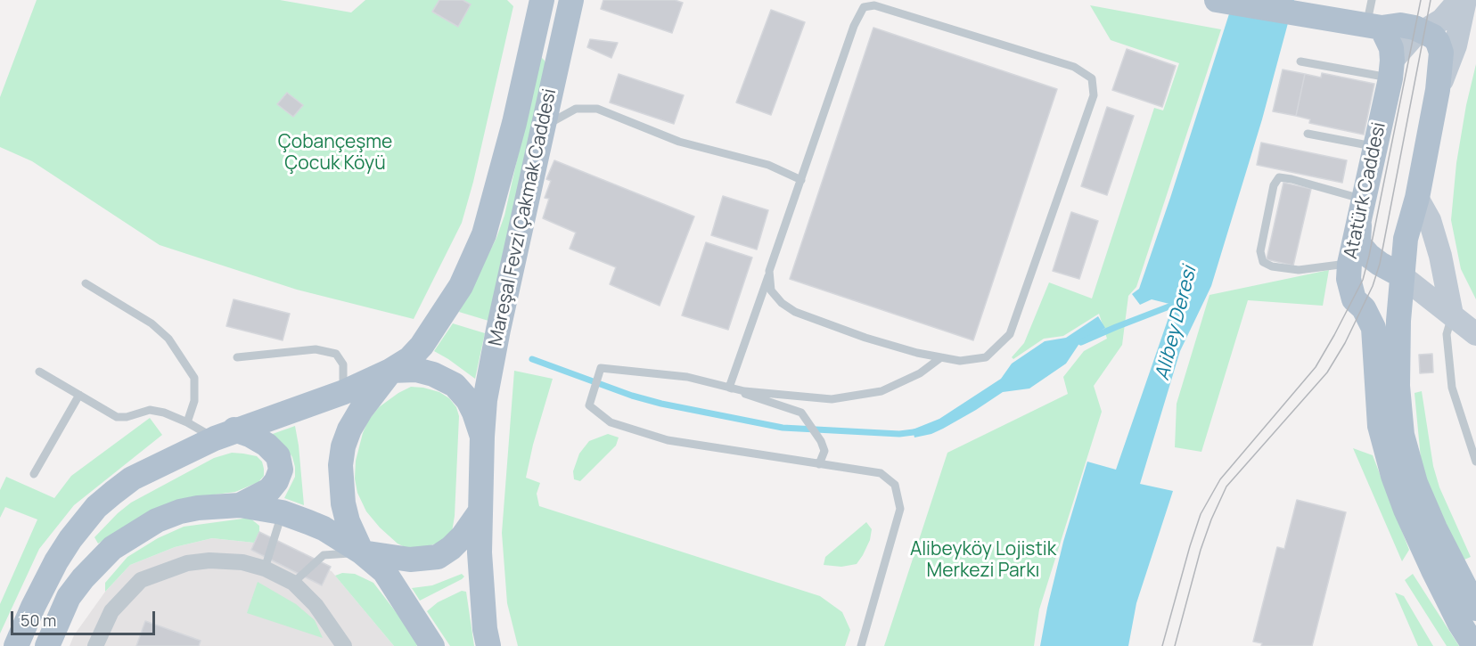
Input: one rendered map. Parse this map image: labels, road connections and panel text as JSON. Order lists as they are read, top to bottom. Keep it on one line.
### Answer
{"streets":{"main road":["Atatürk Caddesi","Mareşal Fevzi Çakmak Caddesi"]},"water":["Alibey Deresi"],"parks":["Çobançeşme Çocuk Köyü","Alibeyköy Lojistik Merkezi Parkı"],"scale_bar":"50 m"}
